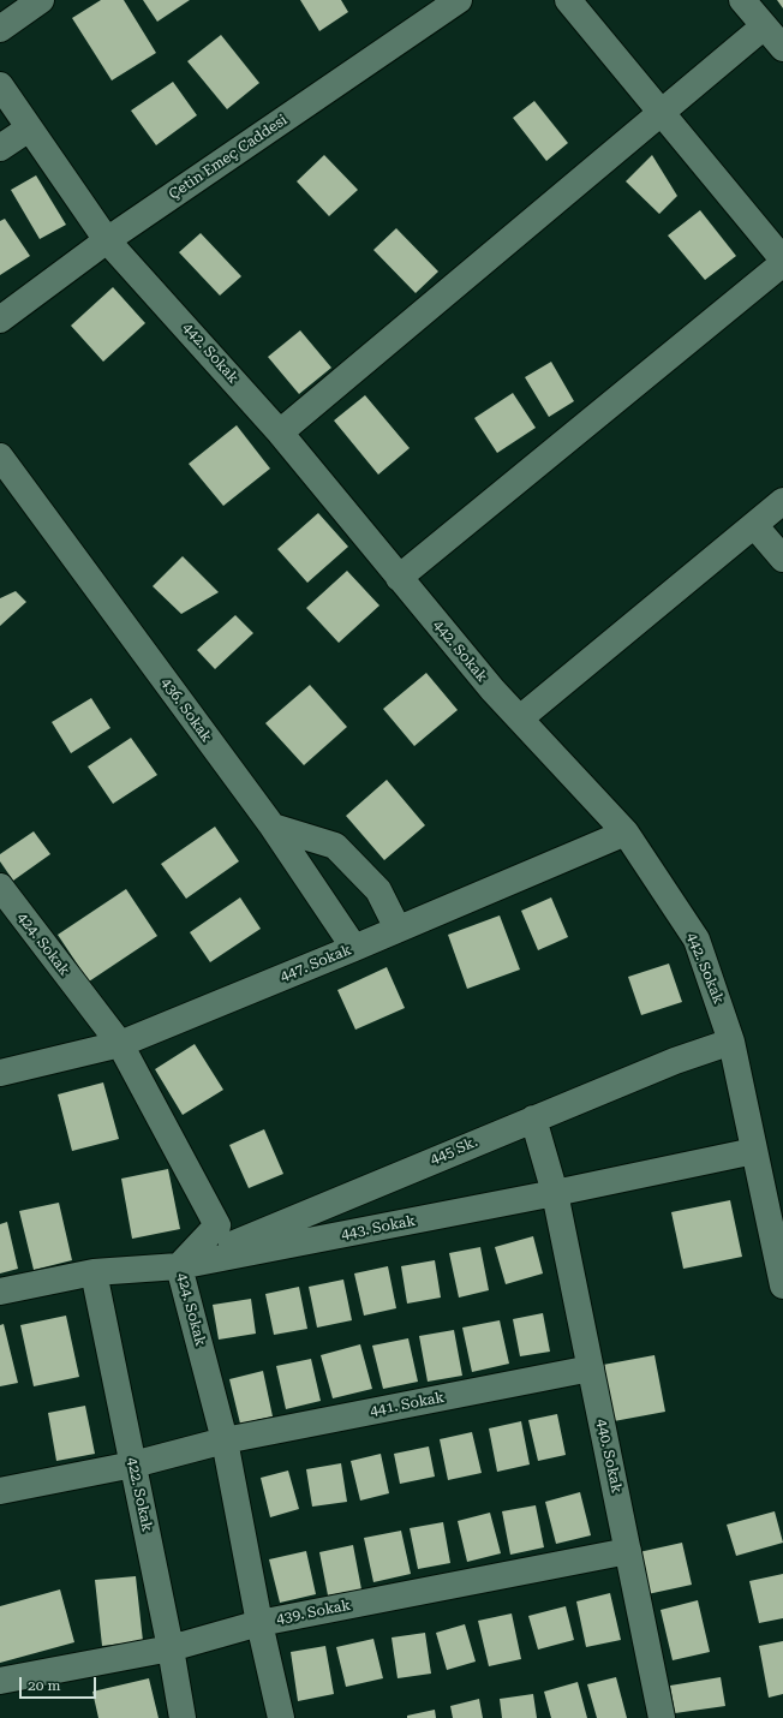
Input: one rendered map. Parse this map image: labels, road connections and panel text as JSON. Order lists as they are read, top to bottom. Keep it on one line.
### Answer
{"streets":{"street":["Çetin Emeç Caddesi","442. Sokak","436. Sokak","424. Sokak","447. Sokak","445 Sk.","443. Sokak","441. Sokak","440. Sokak","422. Sokak","439. Sokak"]},"crossings":[["Çetin Emeç Caddesi","442. Sokak"],["442. Sokak","447. Sokak"],["442. Sokak","445 Sk."],["442. Sokak","443. Sokak"],["436. Sokak","447. Sokak"],["424. Sokak","447. Sokak"],["424. Sokak","445 Sk."],["424. Sokak","443. Sokak"],["424. Sokak","441. Sokak"],["424. Sokak","439. Sokak"],["445 Sk.","443. Sokak"],["445 Sk.","440. Sokak"],["443. Sokak","440. Sokak"],["443. Sokak","422. Sokak"],["441. Sokak","440. Sokak"],["441. Sokak","422. Sokak"],["440. Sokak","439. Sokak"],["422. Sokak","439. Sokak"]],"scale_bar":"20 m"}
